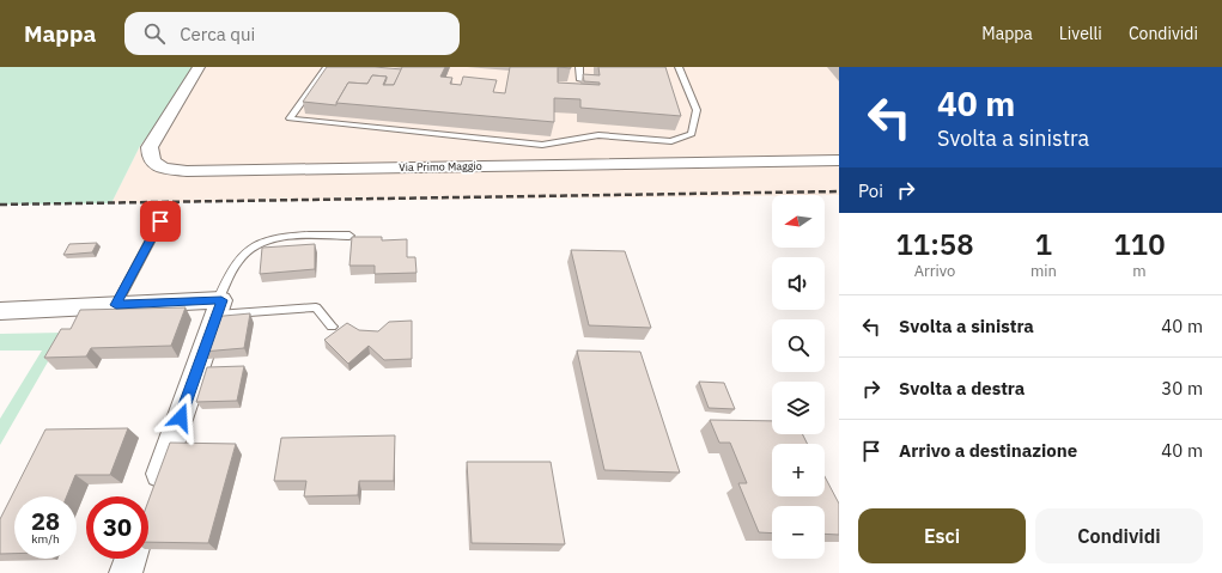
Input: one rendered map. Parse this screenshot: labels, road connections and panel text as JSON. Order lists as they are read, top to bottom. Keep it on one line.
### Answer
{"streets":{"street":["Via Primo Maggio"]},"north":"left","page":{"header":"Mappa","search":"Cerca qui","nav":["Mappa","Livelli","Condividi"],"turn":["40 m","Svolta a sinistra"],"then":"Poi","map_buttons":["+","−"],"eta":["11:58","Arrivo","1","min","110","m"],"list":[{"name":"Svolta a sinistra","value":"40 m"},{"name":"Svolta a destra","value":"30 m"},{"name":"Arrivo a destinazione","value":"40 m"}],"speed":"28 km/h","limit":"30","buttons":["Esci","Condividi"]}}
